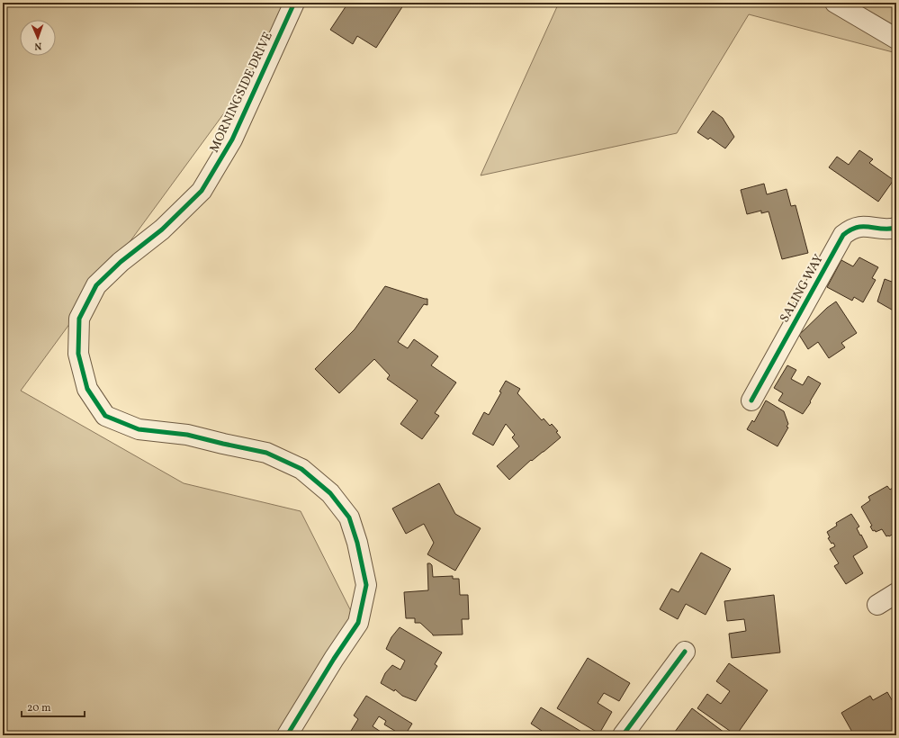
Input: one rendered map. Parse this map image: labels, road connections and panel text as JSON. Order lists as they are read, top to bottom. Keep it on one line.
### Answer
{"streets":{"street":["MORNINGSIDE DRIVE","SALING WAY"]},"scale_bar":"20 m","north":"bottom"}
